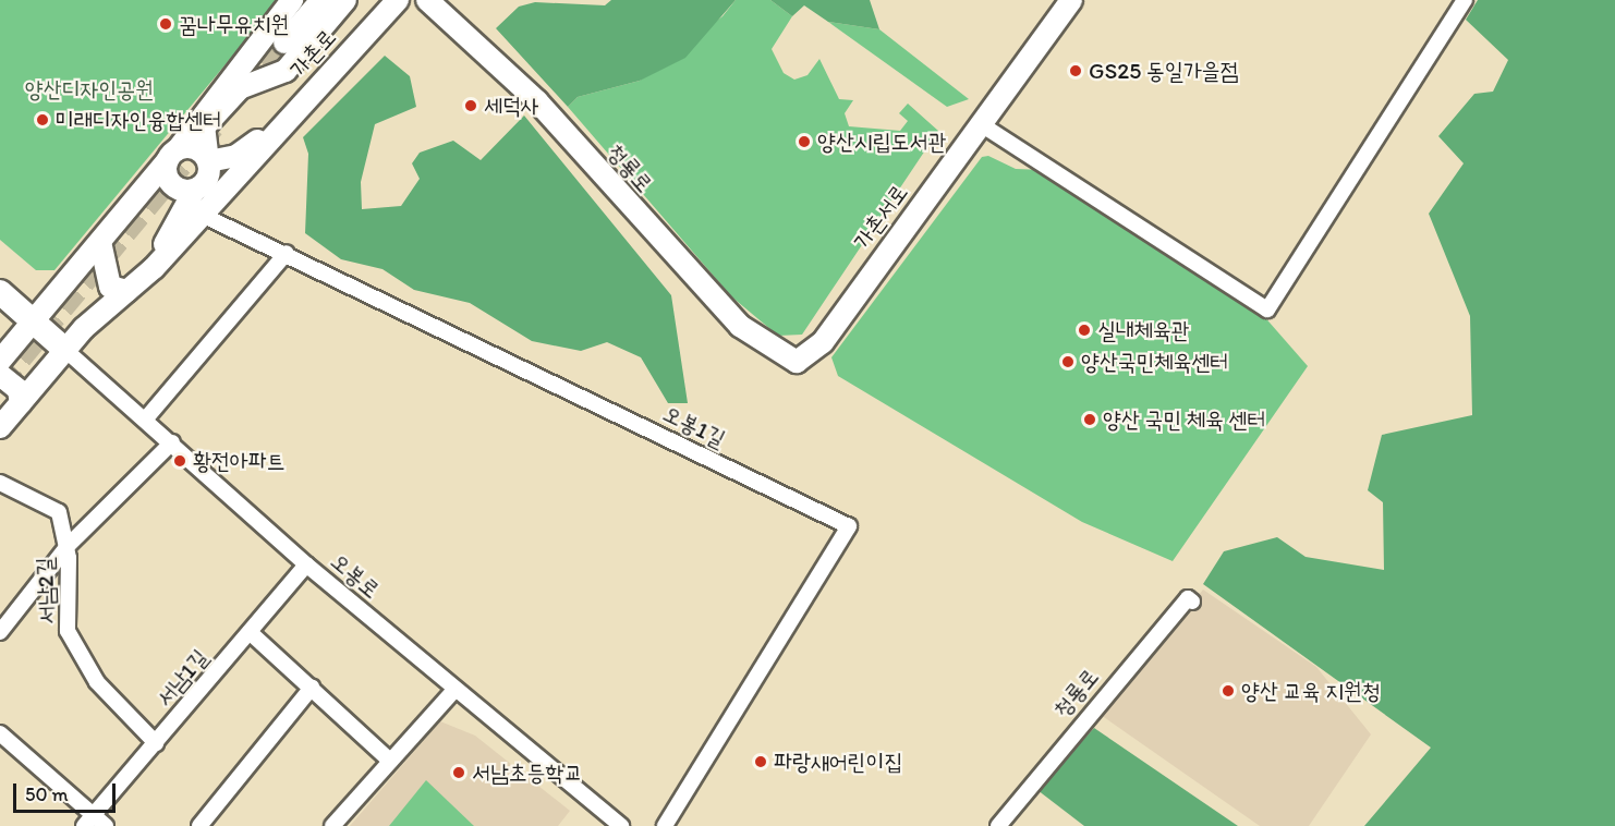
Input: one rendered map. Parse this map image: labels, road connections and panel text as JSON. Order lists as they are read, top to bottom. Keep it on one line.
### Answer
{"streets":{"main road":["가촌로","청룡로","가촌서로"],"street":["오봉1길","오봉로","서남2길","서남1길"]},"crossings":[["가촌로","오봉1길"],["청룡로","가촌서로"],["오봉로","서남1길"],["서남2길","서남1길"]],"parks":["양산디자인공원"],"places":["꿈나무유치원","GS25 동일가을점","세덕사","미래디자인융합센터","양산시립도서관","실내체육관","양산국민체육센터","양산 국민 체육 센터","황전아파트","양산 교육 지원청","파랑새어린이집","서남초등학교"],"scale_bar":"50 m"}
